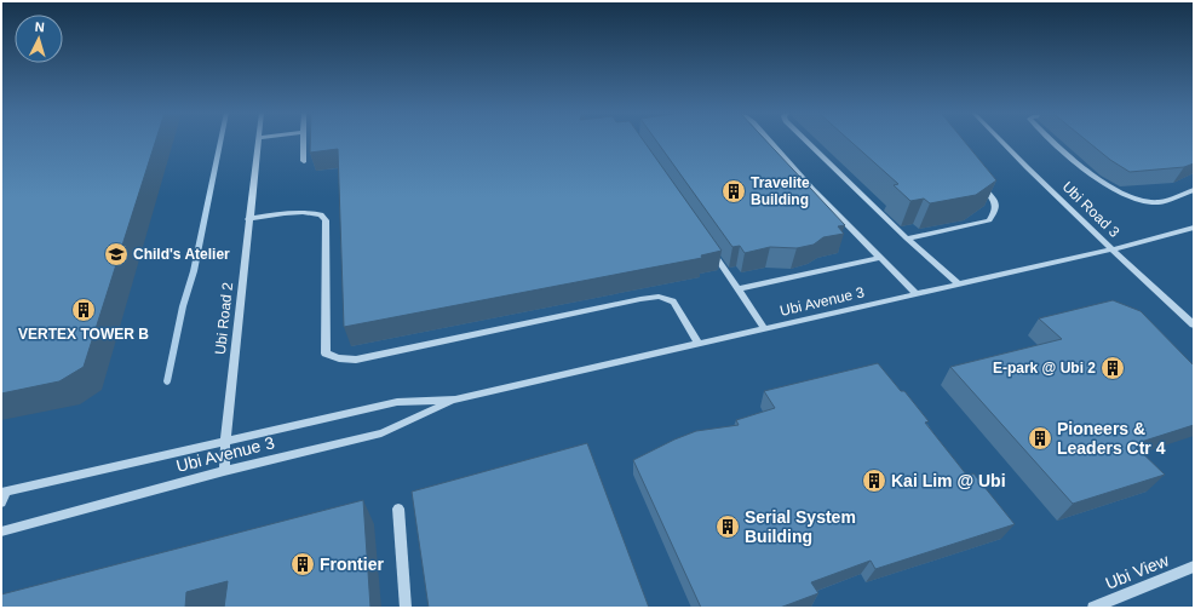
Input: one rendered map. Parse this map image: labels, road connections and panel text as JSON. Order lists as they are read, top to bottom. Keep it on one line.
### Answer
{"streets":{"street":["Ubi Road 3","Ubi Avenue 3","Ubi Road 2","Ubi View"]},"crossings":[["Ubi Road 3","Ubi Avenue 3"],["Ubi Avenue 3","Ubi Road 2"]],"places":{"building":["Travelite Building","VERTEX TOWER B","E-park @ Ubi 2","Pioneers & Leaders Ctr 4","Kai Lim @ Ubi","Serial System Building","Frontier"],"school or university":["Child's Atelier"]},"north":"top"}
